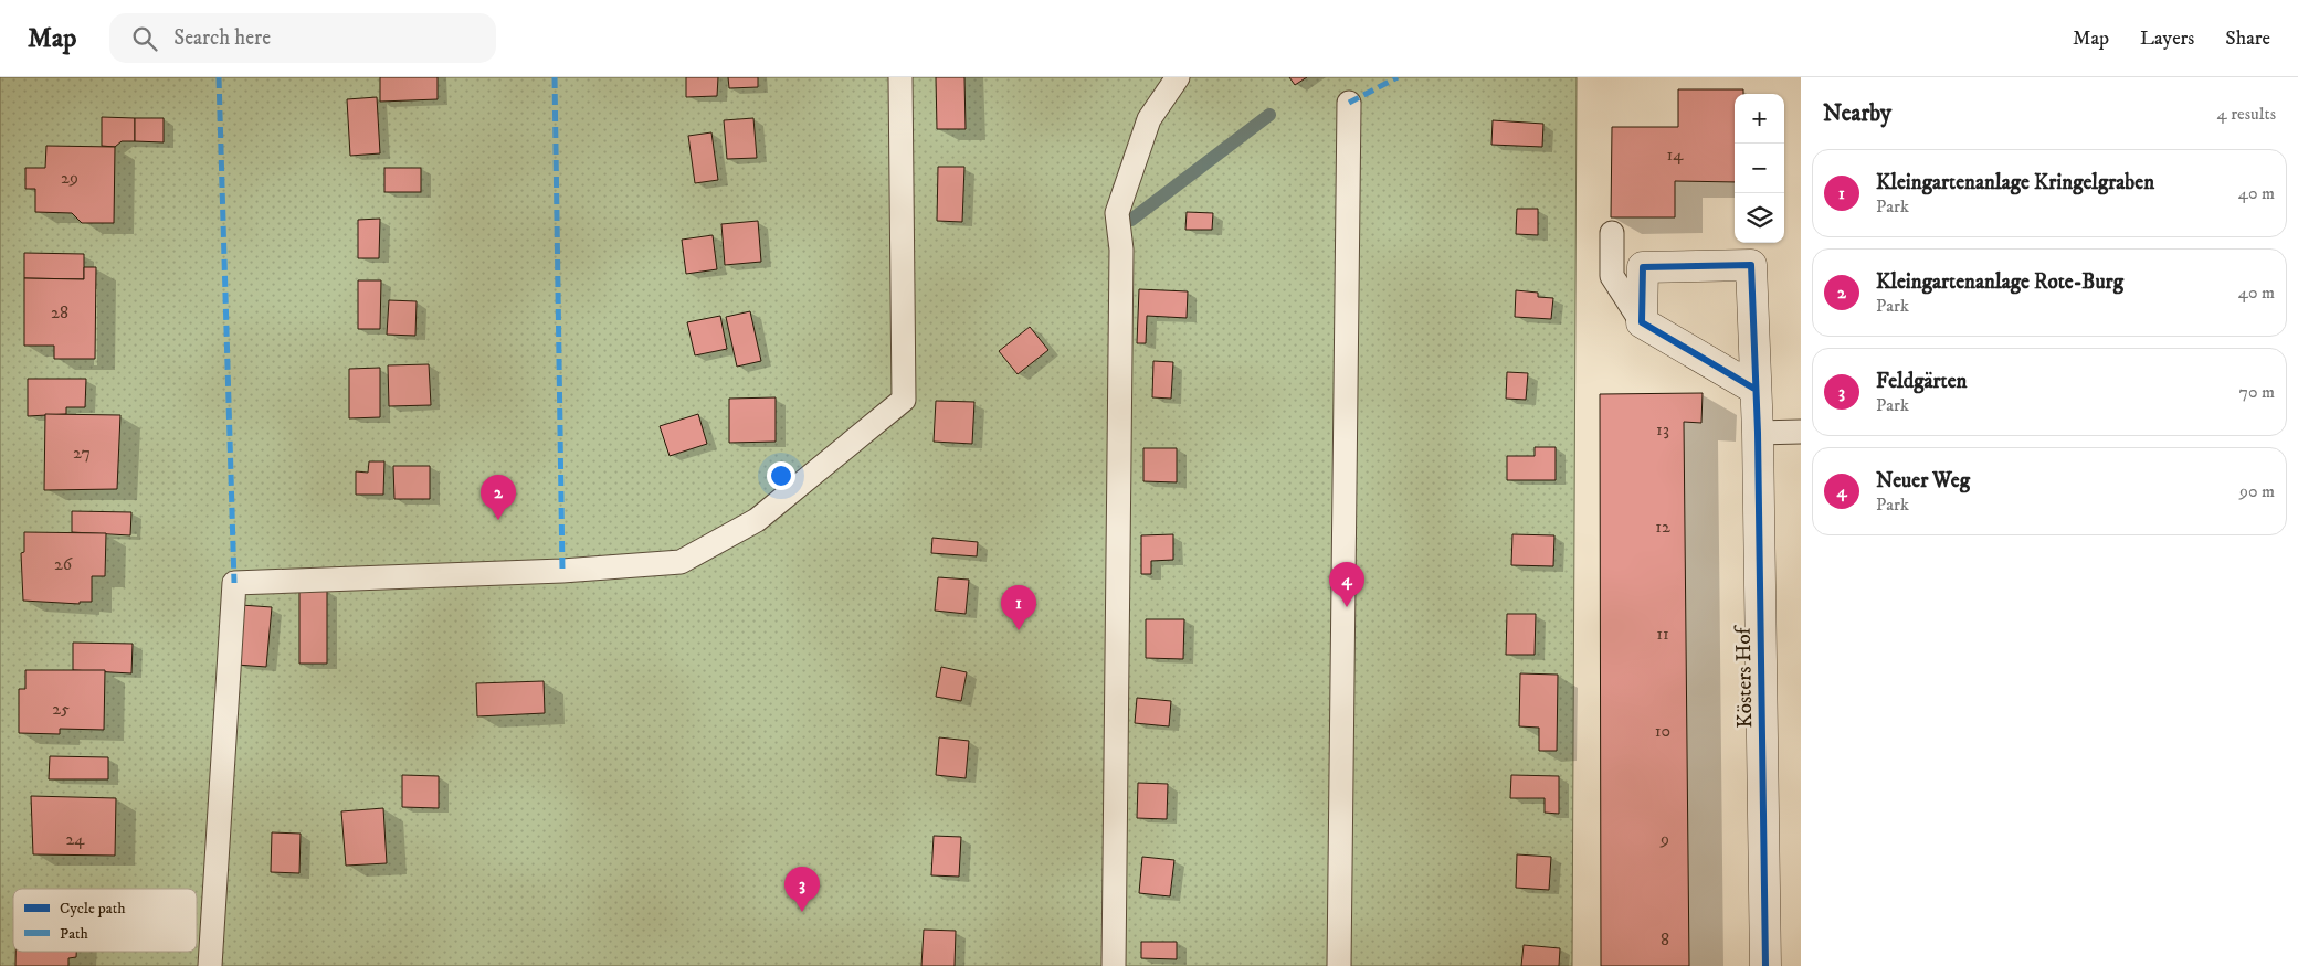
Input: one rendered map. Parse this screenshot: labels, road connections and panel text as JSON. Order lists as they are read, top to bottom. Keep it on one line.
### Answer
{"streets":{"street":["Kösters Hof"]},"house_numbers":["14","29","28","13","27","12","26","11","25","10","24","9","8"],"legend":["Cycle path","Path"],"page":{"header":"Map","search":"Search here","nav":["Map","Layers","Share"],"heading":["Nearby","4 results"],"map_buttons":["+","−"],"list":[{"mark":"1","name":"Kleingartenanlage Kringelgraben","note":"Park","value":"40 m"},{"mark":"2","name":"Kleingartenanlage Rote-Burg","note":"Park","value":"40 m"},{"mark":"3","name":"Feldgärten","note":"Park","value":"70 m"},{"mark":"4","name":"Neuer Weg","note":"Park","value":"90 m"}],"pins":["2","4","1","3"]}}
